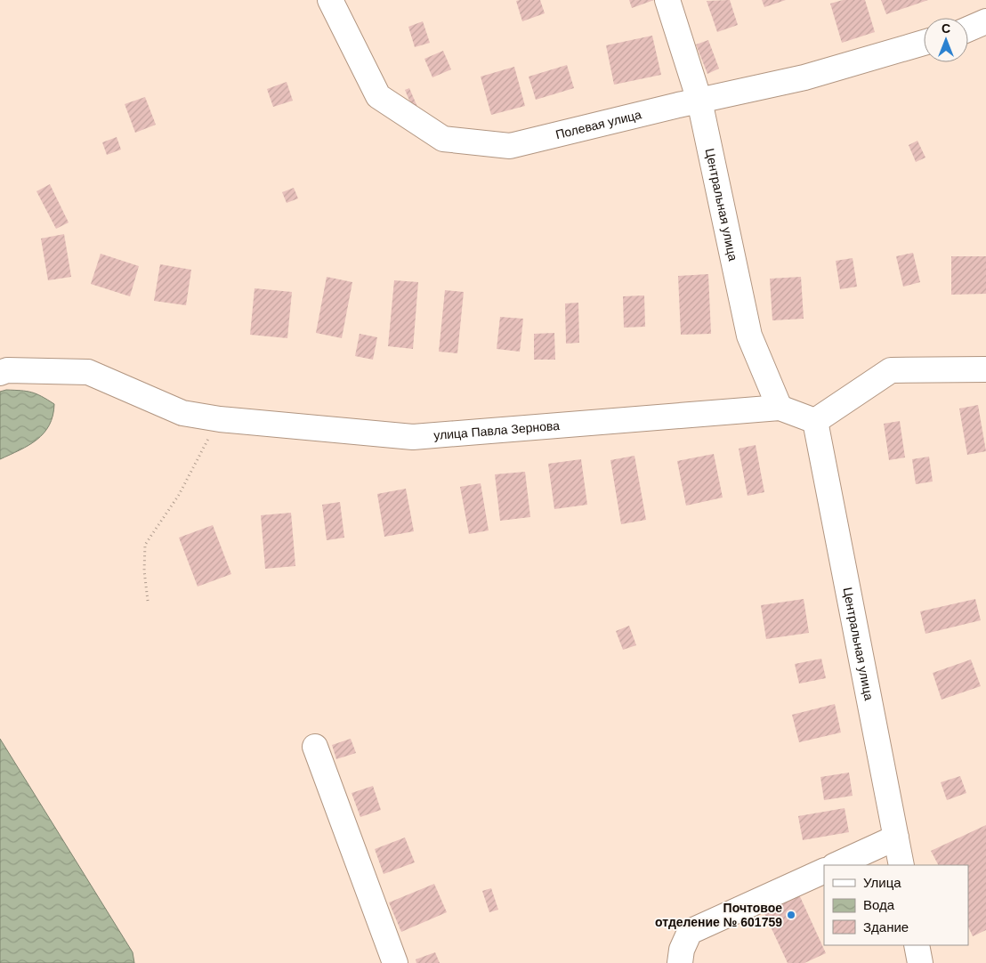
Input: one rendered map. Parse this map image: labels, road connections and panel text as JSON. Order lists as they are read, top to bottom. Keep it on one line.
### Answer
{"streets":{"street":["Полевая улица","Центральная улица","улица Павла Зернова"]},"crossings":[["Полевая улица","Центральная улица"],["Центральная улица","улица Павла Зернова"]],"places":["Почтовое отделение № 601759"],"legend":["Улица","Вода","Здание"],"north":"top"}
